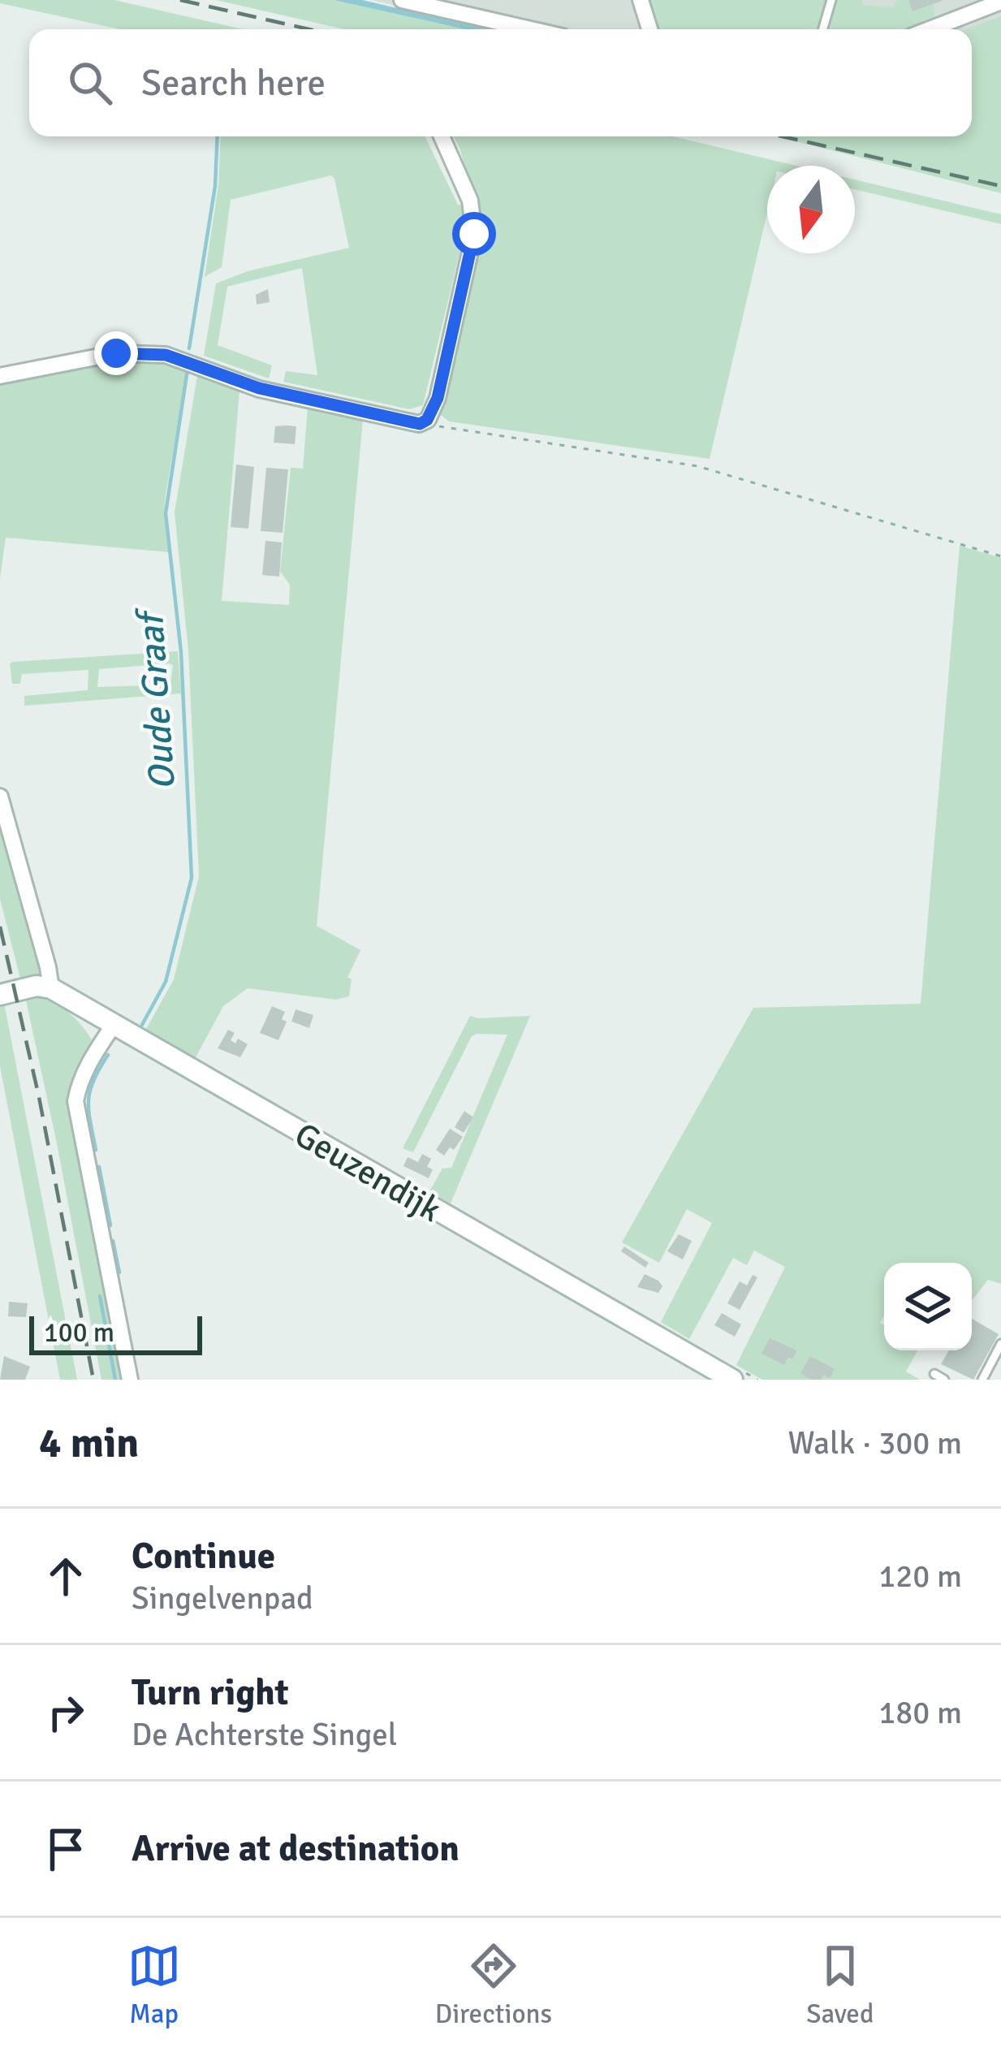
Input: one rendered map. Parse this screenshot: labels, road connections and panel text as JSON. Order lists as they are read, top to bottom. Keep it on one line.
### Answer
{"streets":{"main road":["Geuzendijk"]},"water":["Oude Graaf"],"scale_bar":"100 m","north":"bottom","page":{"search":"Search here","scale":"100 m","heading":["4 min","Walk · 300 m"],"list":[["Continue","Singelvenpad","120 m"],["Turn right","De Achterste Singel","180 m"],"Arrive at destination"],"nav":["Map","Directions","Saved"]}}
